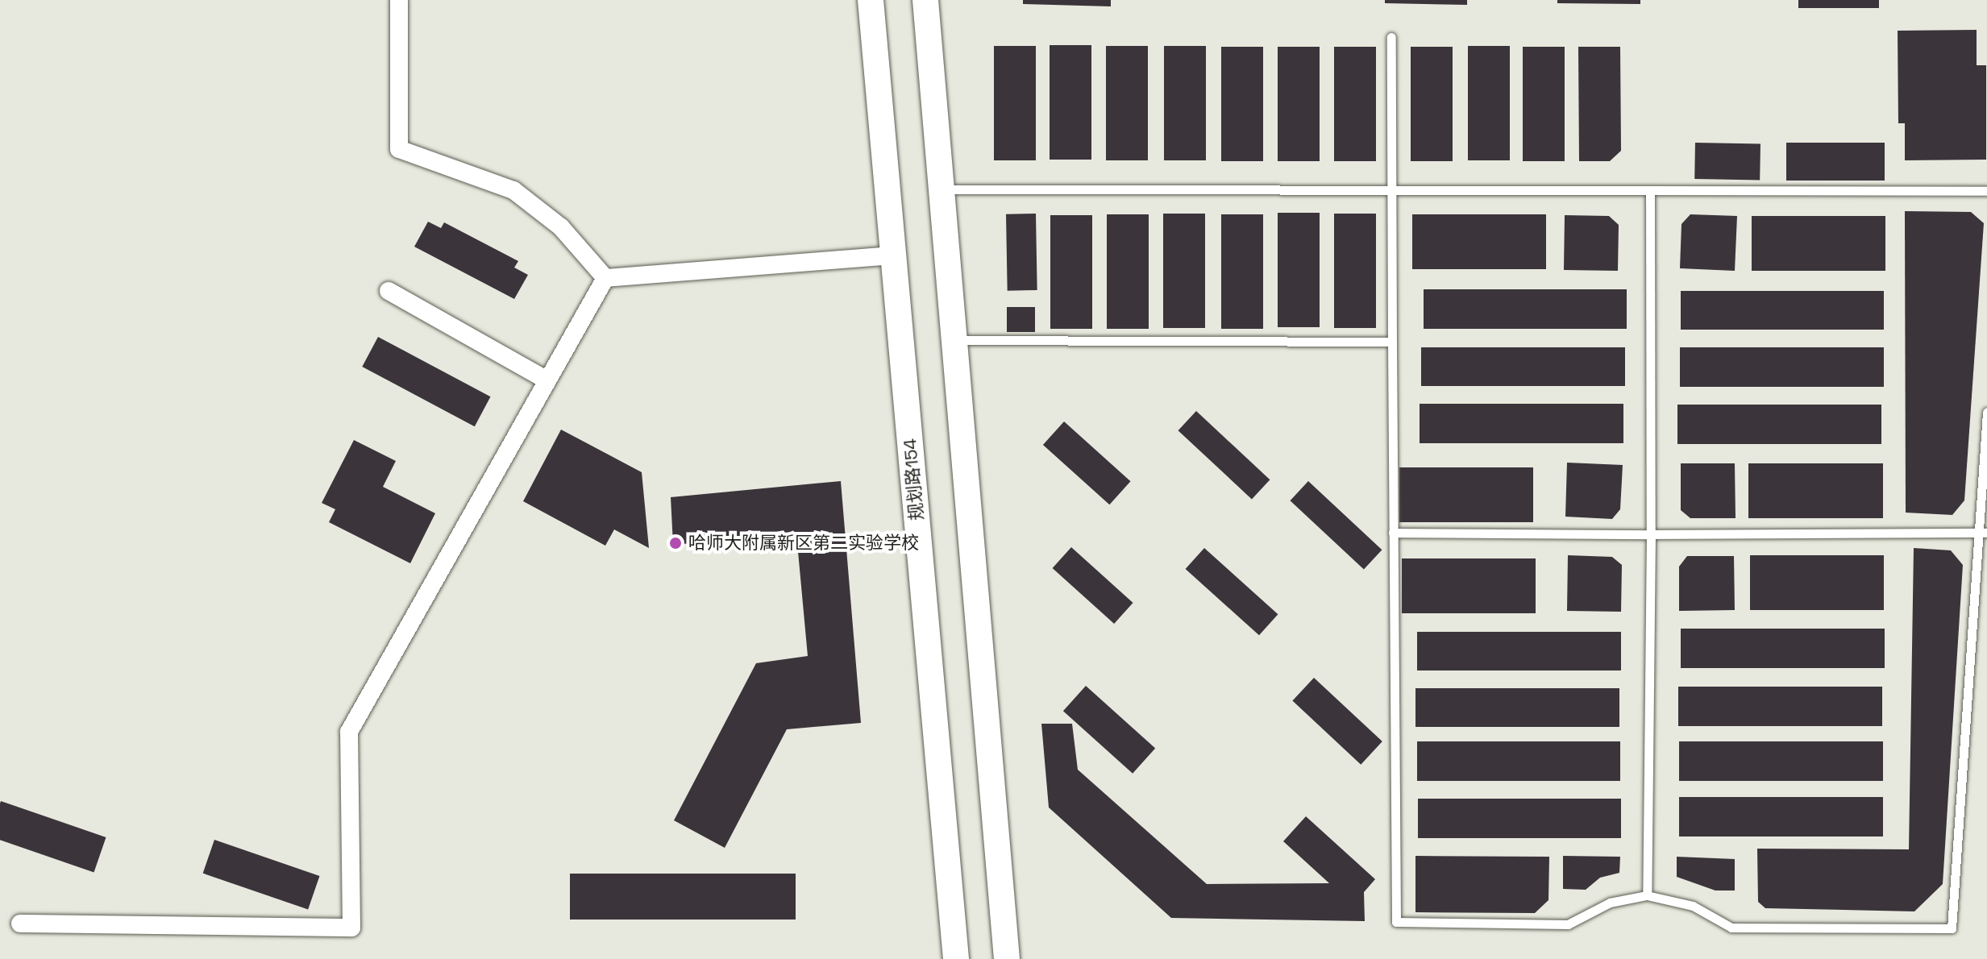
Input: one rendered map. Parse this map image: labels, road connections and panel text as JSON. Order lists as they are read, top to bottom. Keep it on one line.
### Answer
{"streets":{"main road":["规划路154"]},"places":["哈师大附属新区第二实验学校"]}
